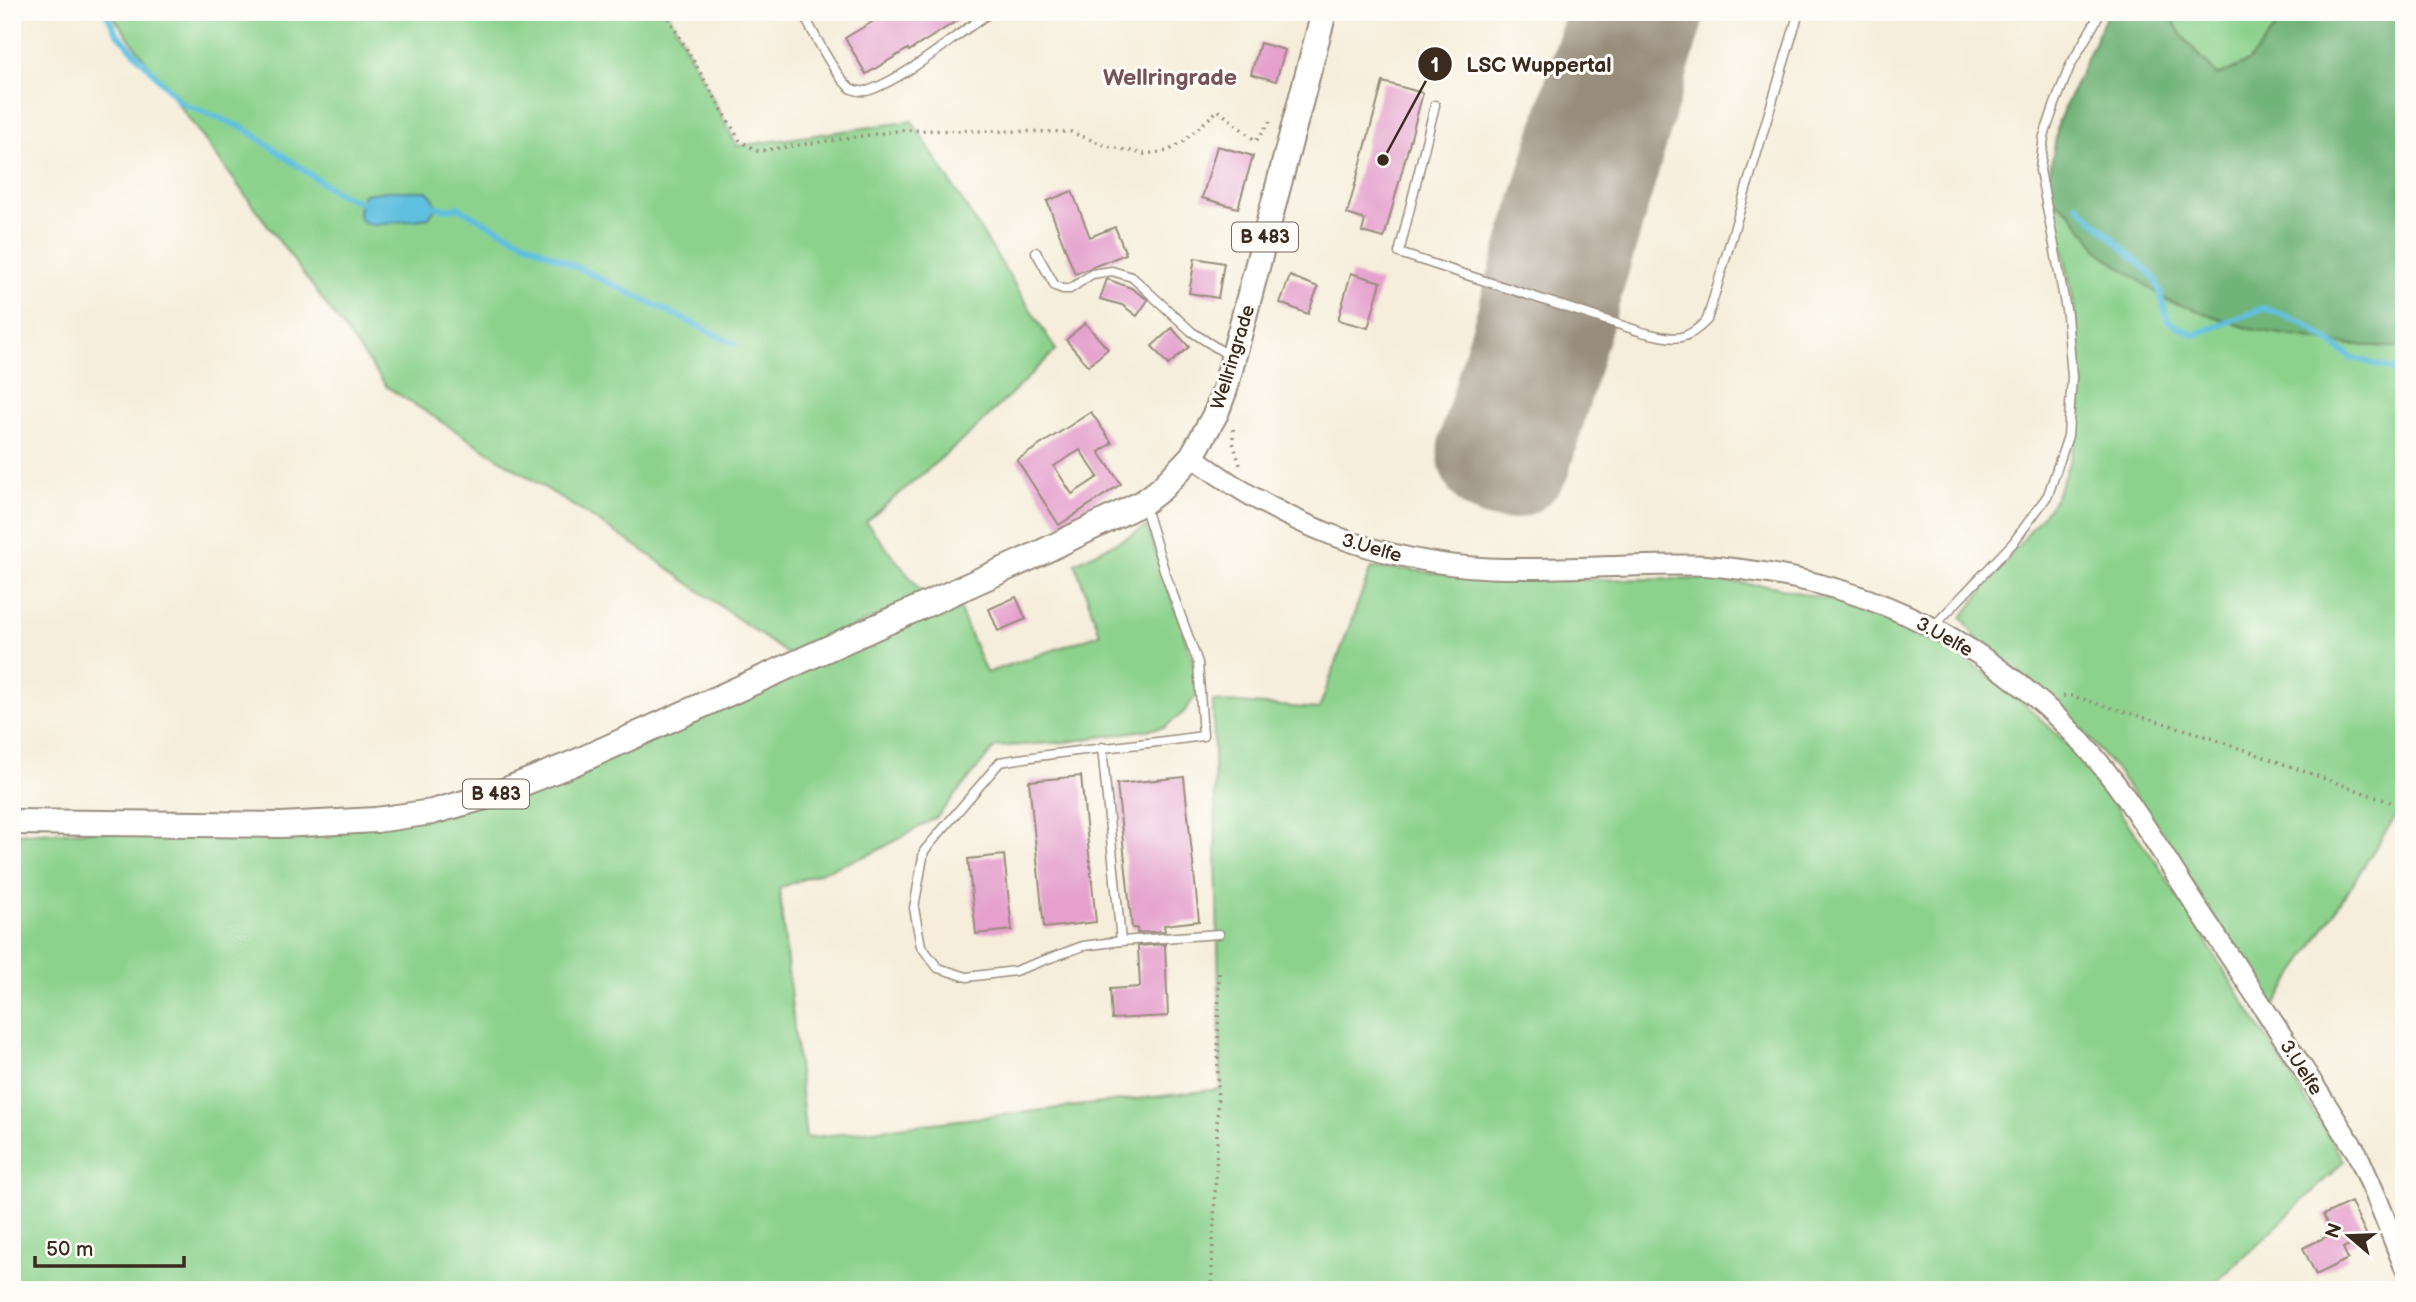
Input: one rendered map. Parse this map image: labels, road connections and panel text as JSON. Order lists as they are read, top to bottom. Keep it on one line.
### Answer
{"streets":{"main road":["B 483","Wellringrade"],"street":["3.Uelfe"]},"crossings":[["Wellringrade","3.Uelfe"]],"districts":["Wellringrade"],"places":["LSC Wuppertal"],"scale_bar":"50 m","north":"left"}
